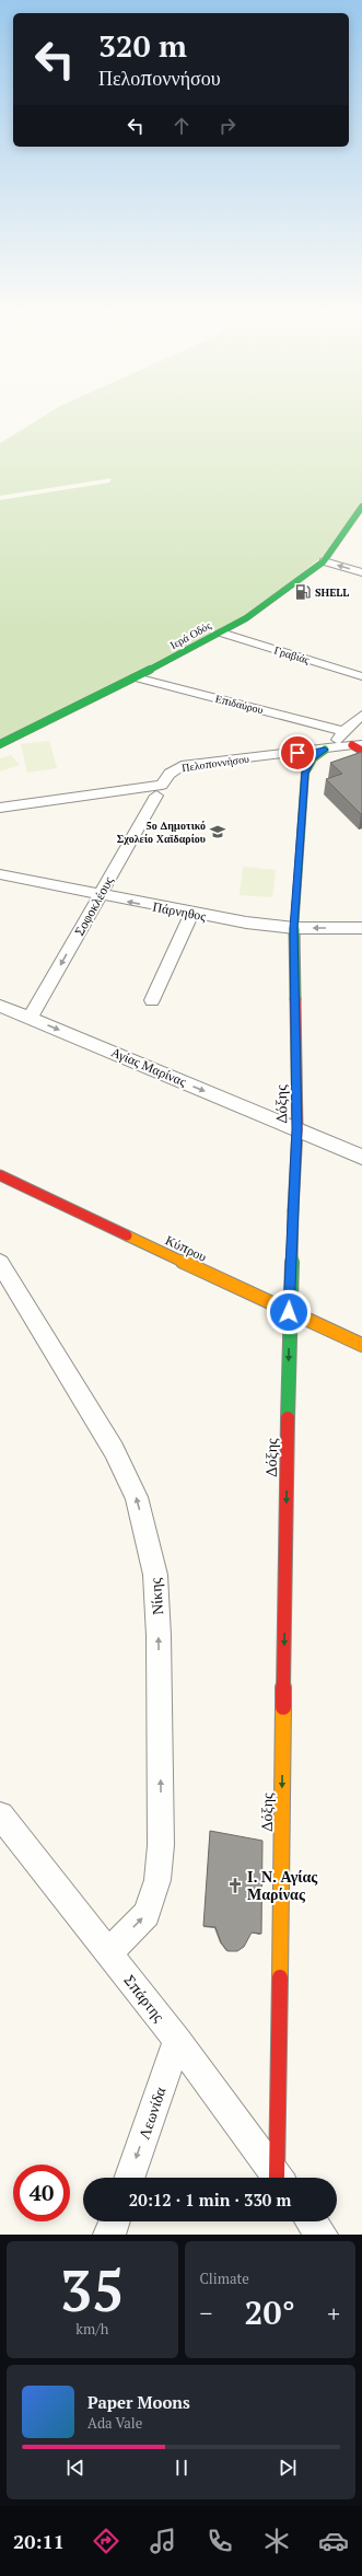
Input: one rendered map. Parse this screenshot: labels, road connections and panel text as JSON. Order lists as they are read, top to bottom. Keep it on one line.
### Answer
{"streets":{"street":["Ιερά Οδός","Γραβιάς","Επιδαύρου","Πελοποννήσου","Σοφοκλέους","Πάρνηθος","Αγίας Μαρίνας","Δόξης","Κύπρου","Νίκης","Σπάρτης","Λεωνίδα"]},"crossings":[["Ιερά Οδός","Γραβιάς"],["Ιερά Οδός","Επιδαύρου"],["Πελοποννήσου","Δόξης"],["Σοφοκλέους","Πάρνηθος"],["Σοφοκλέους","Αγίας Μαρίνας"],["Πάρνηθος","Δόξης"],["Αγίας Μαρίνας","Δόξης"],["Δόξης","Κύπρου"],["Νίκης","Σπάρτης"],["Σπάρτης","Λεωνίδα"]],"one_way":["Πάρνηθος","Αγίας Μαρίνας","Δόξης","Νίκης","Λεωνίδα"],"places":{"fuel station":["SHELL"],"school or university":["5ο Δημοτικό Σχολείο Χαϊδαρίου"],"church":["Ι. Ν. Αγίας Μαρίνας"]},"page":{"turn":["320 m","Πελοποννήσου"],"limit":"40","trip":"20:12 · 1 min · 330 m","tile":[["35","km/h"],"Climate"],"heat":["−","20°","+"],"song":["Paper Moons","Ada Vale"],"tabs":"20:11"}}
